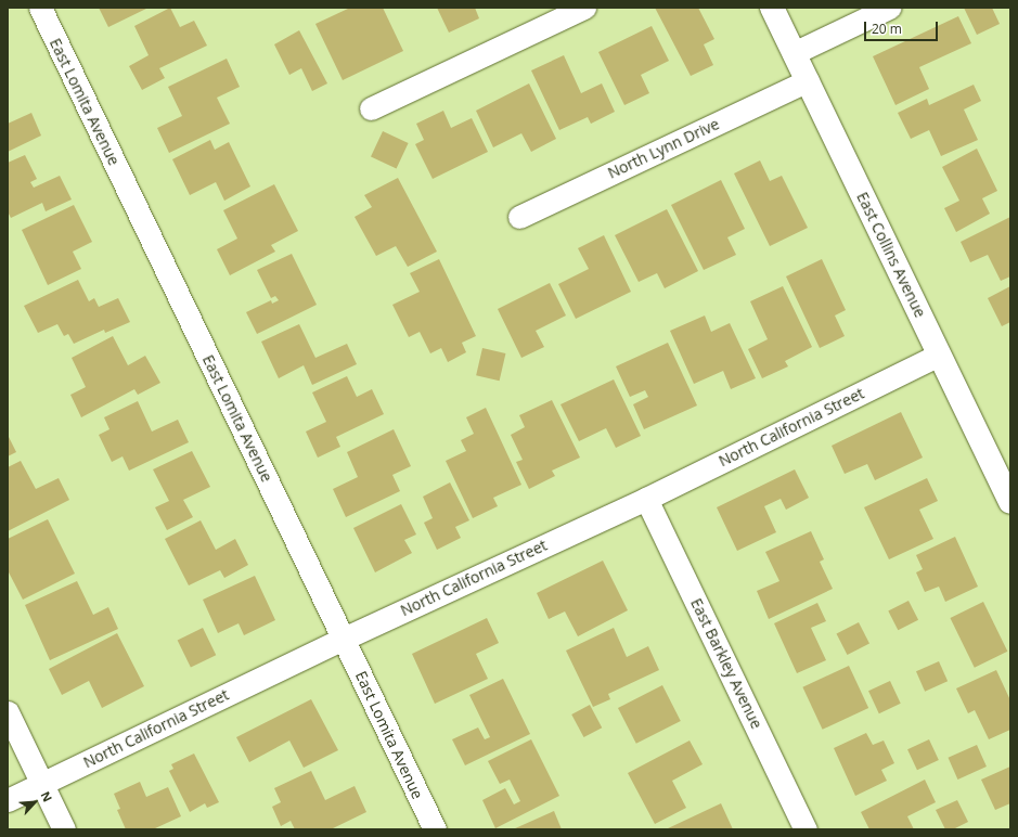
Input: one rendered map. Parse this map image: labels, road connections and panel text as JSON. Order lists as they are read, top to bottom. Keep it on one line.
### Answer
{"streets":{"street":["East Lomita Avenue","North Lynn Drive","East Collins Avenue","North California Street","East Barkley Avenue"]},"crossings":[["East Lomita Avenue","North California Street"],["North Lynn Drive","East Collins Avenue"],["East Collins Avenue","North California Street"],["North California Street","East Barkley Avenue"]],"scale_bar":"20 m","north":"top right"}
